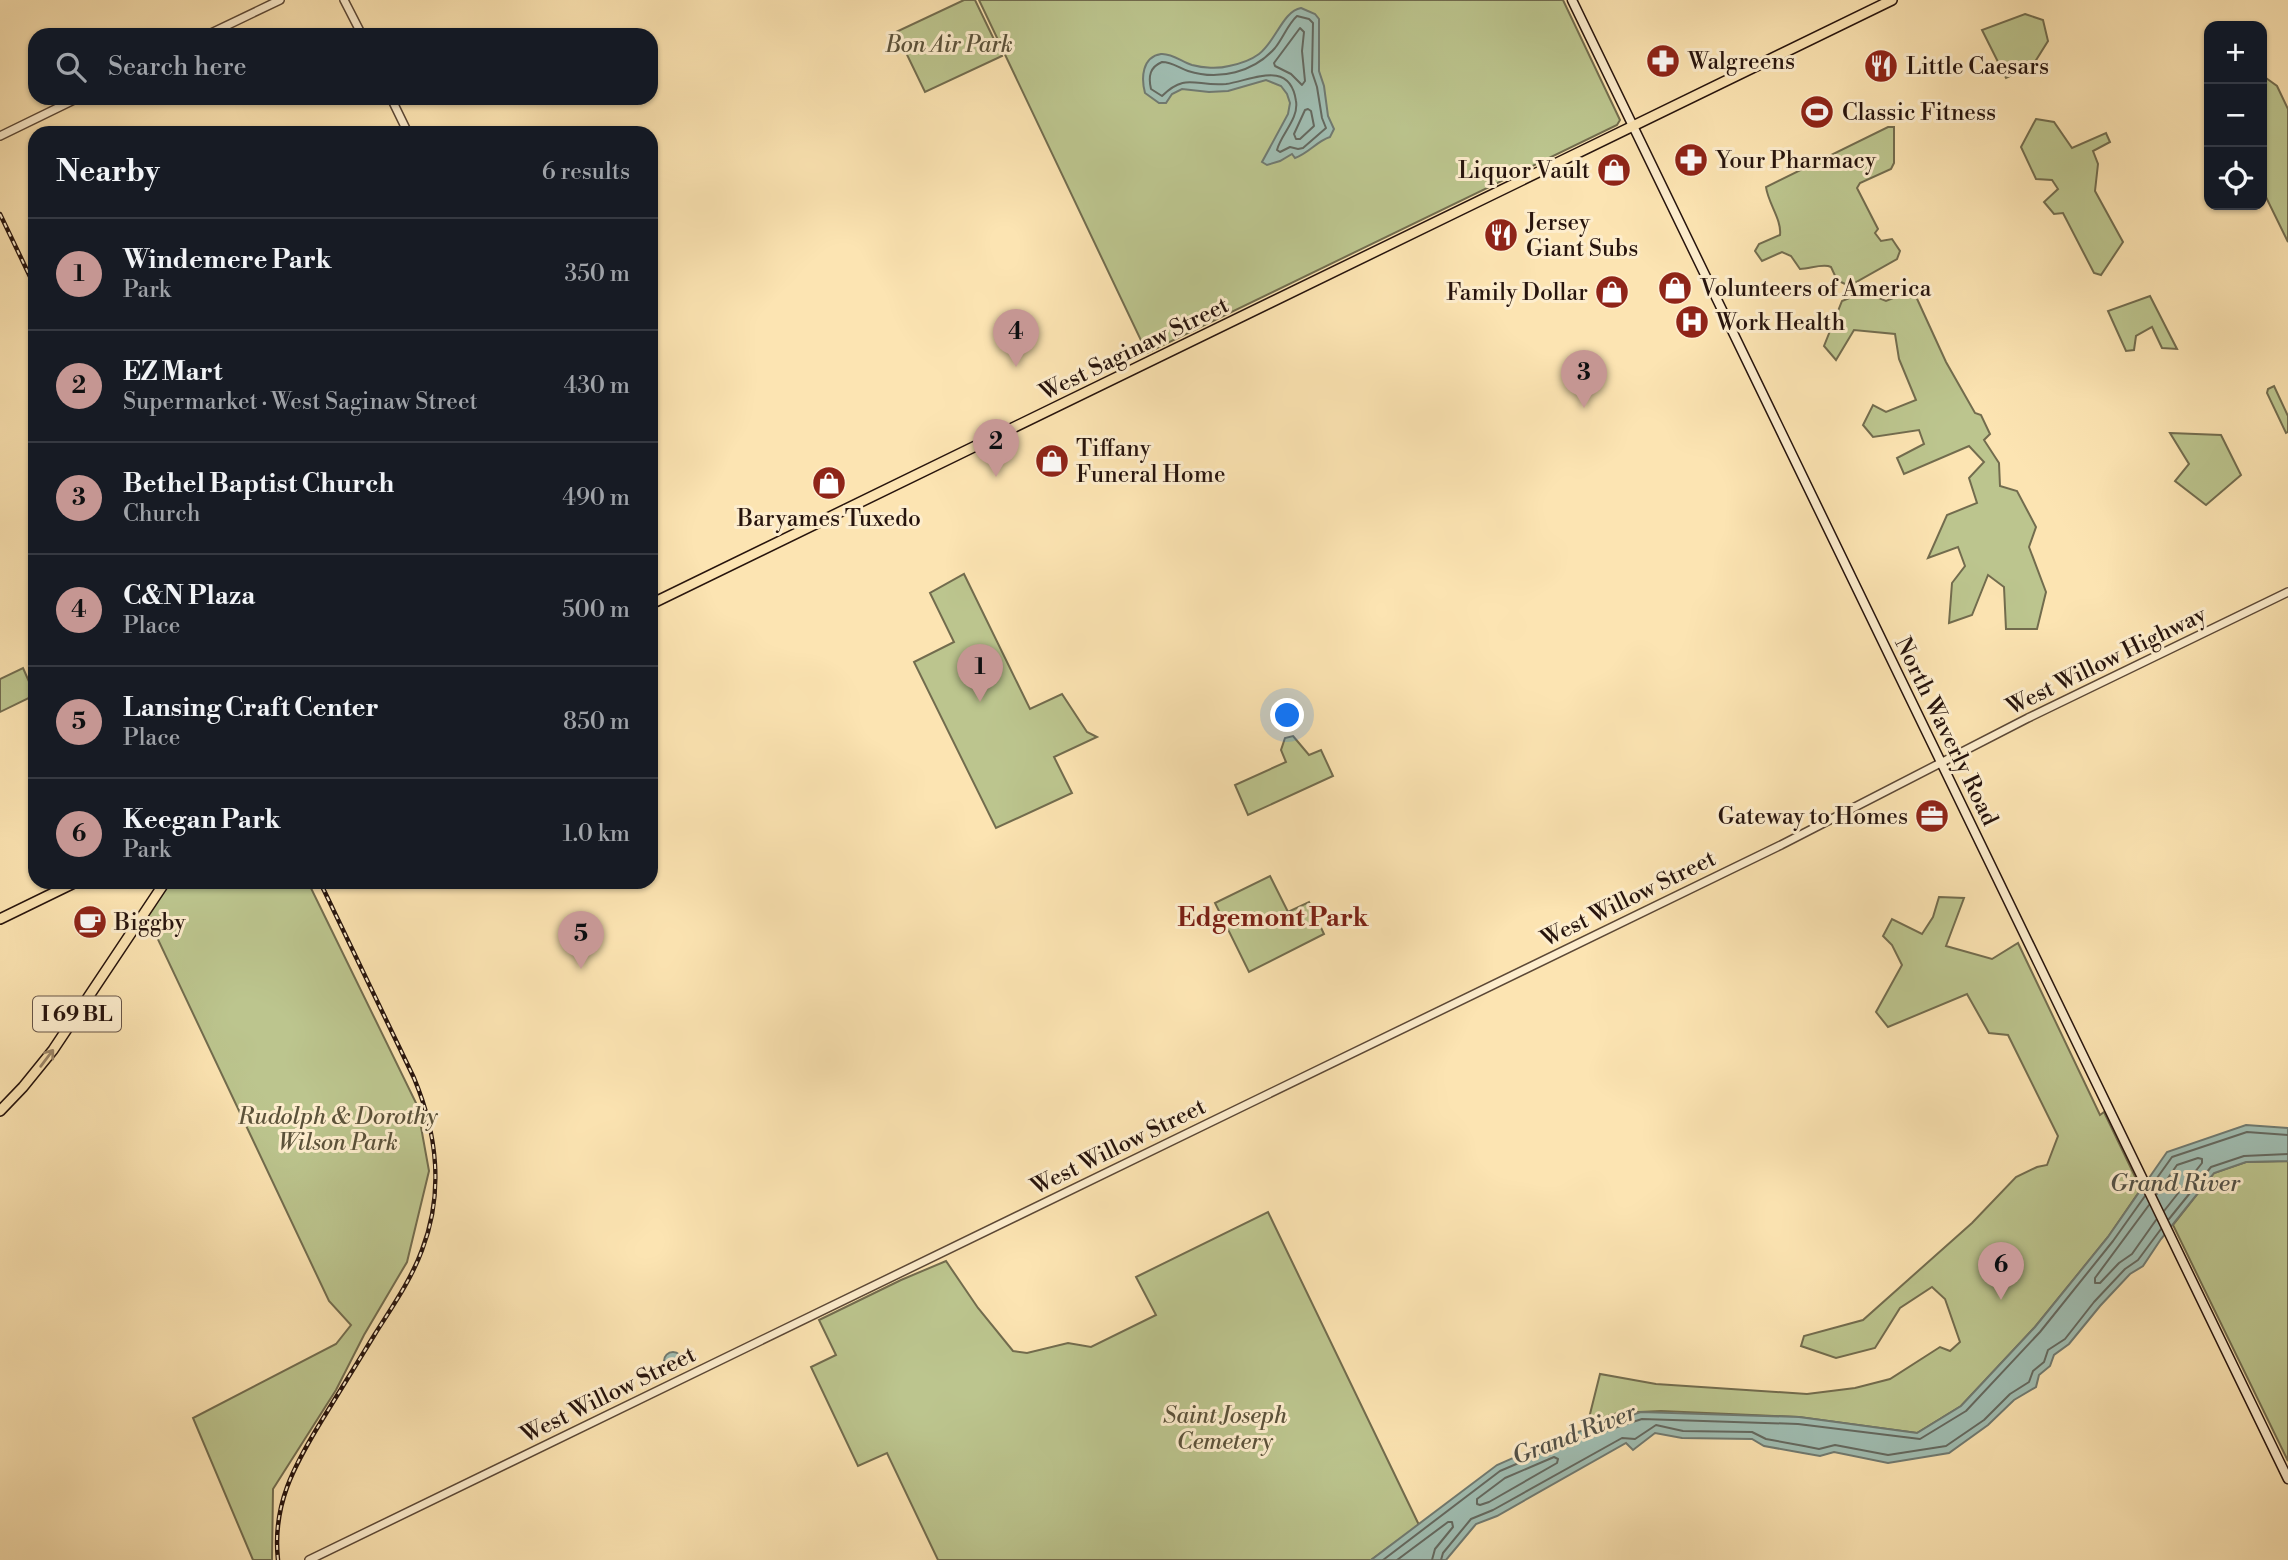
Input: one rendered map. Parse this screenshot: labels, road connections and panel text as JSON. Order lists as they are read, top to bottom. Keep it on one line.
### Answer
{"streets":{"main road":["West Saginaw Street","North Waverly Road","I 69 BL"],"street":["West Willow Highway","West Willow Street"]},"crossings":[["West Saginaw Street","North Waverly Road"],["West Willow Highway","North Waverly Road"],["West Willow Highway","West Willow Street"],["North Waverly Road","West Willow Street"]],"districts":["Edgemont Park"],"water":["Grand River"],"parks":["Bon Air Park","Rudolph & Dorothy Wilson Park","Saint Joseph Cemetery"],"places":{"pharmacy":["Walgreens","Your Pharmacy"],"restaurant":["Little Caesars","Jersey Giant Subs"],"sports":["Classic Fitness"],"shop":["Liquor Vault","Volunteers of America","Family Dollar","Tiffany Funeral Home","Baryames Tuxedo"],"hospital":["Work Health"],"office":["Gateway to Homes"],"cafe":["Biggby"]},"page":{"map_buttons":["+","−"],"search":"Search here","heading":["Nearby","6 results"],"list":[{"mark":"1","name":"Windemere Park","note":"Park","value":"350 m"},{"mark":"2","name":"EZ Mart","note":"Supermarket · West Saginaw Street","value":"430 m"},{"mark":"3","name":"Bethel Baptist Church","note":"Church","value":"490 m"},{"mark":"4","name":"C&N Plaza","note":"Place","value":"500 m"},{"mark":"5","name":"Lansing Craft Center","note":"Place","value":"850 m"},{"mark":"6","name":"Keegan Park","note":"Park","value":"1.0 km"}],"pins":["4","3","2","1","5","6"]}}
